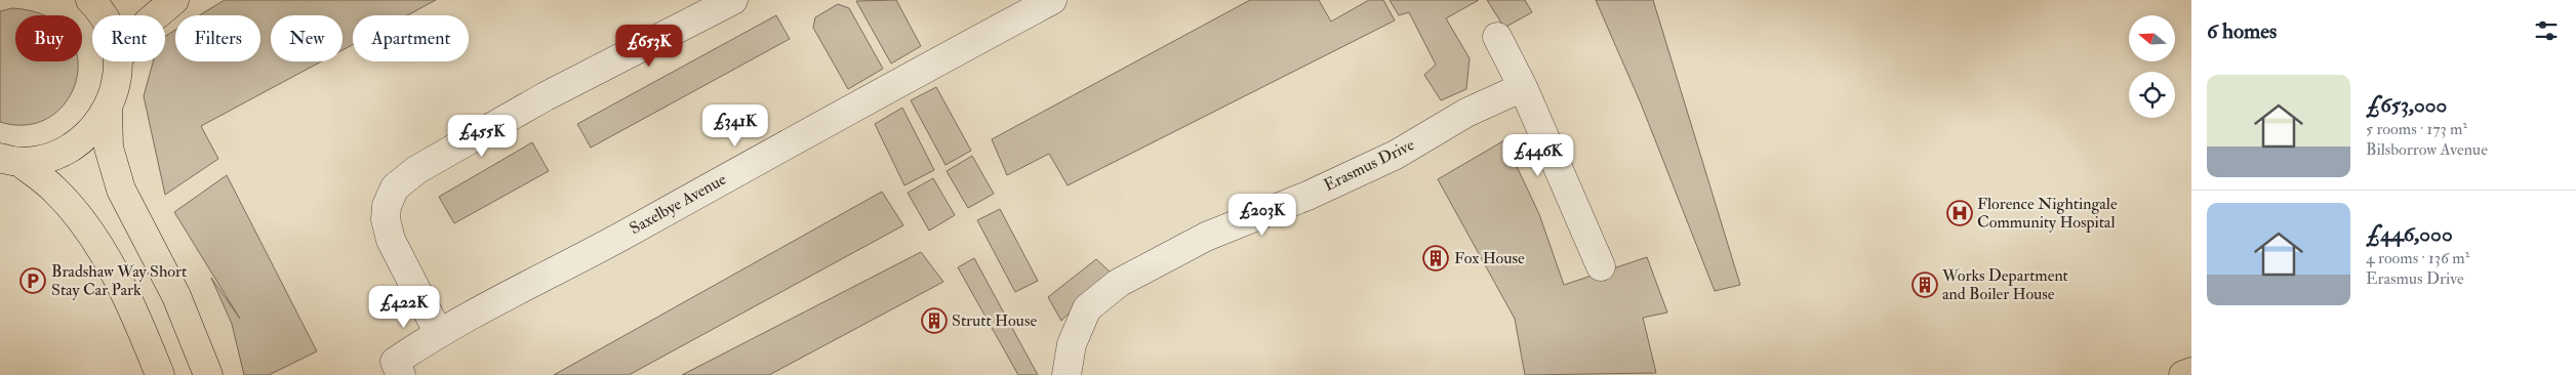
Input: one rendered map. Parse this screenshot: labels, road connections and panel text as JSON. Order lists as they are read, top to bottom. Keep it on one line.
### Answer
{"streets":{"street":["Erasmus Drive","Saxelbye Avenue"]},"places":{"hospital":["Florence Nightingale Community Hospital"],"building":["Fox House","Works Department and Boiler House","Strutt House"],"parking":["Bradshaw Way Short Stay Car Park"]},"north":"left","page":{"heading":"6 homes","chip":["Buy","Rent","Filters","New","Apartment"],"price":["£653K","£341K","£455K","£446K","£203K","£422K"],"list":[{"name":"£653,000","note":"5 rooms · 173 m² · Bilsborrow Avenue"},{"name":"£446,000","note":"4 rooms · 136 m² · Erasmus Drive"}]}}
